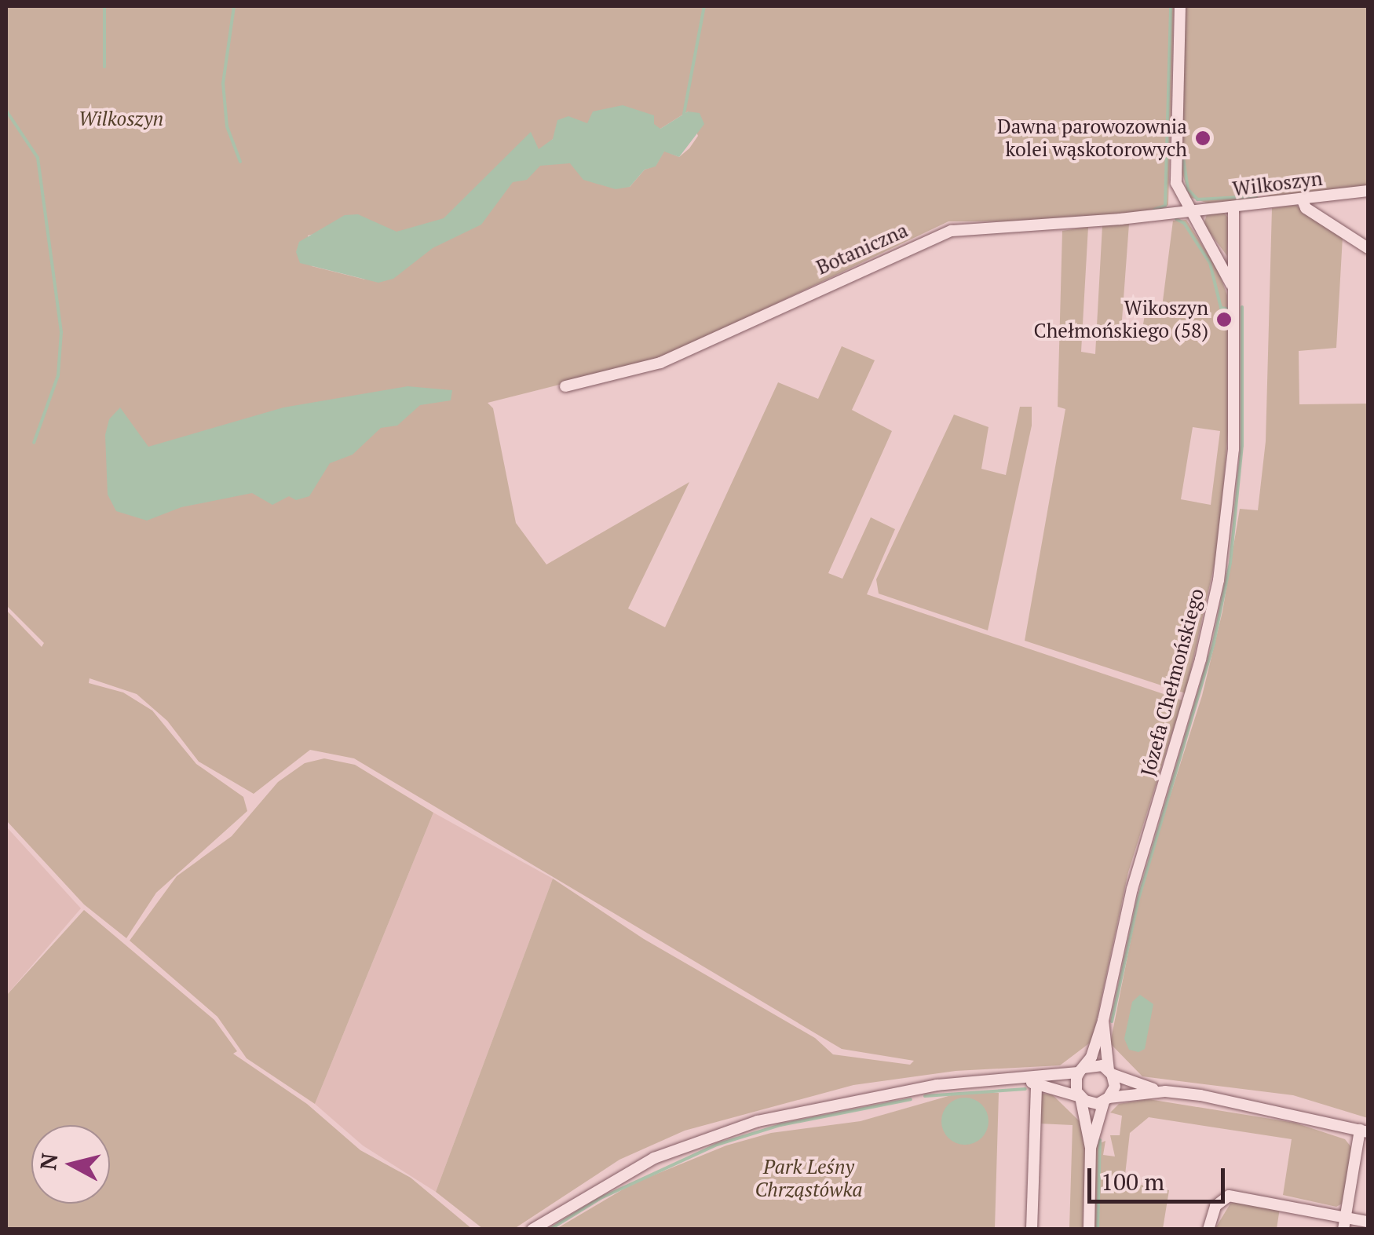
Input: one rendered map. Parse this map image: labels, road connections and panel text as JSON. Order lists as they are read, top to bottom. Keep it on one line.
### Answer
{"streets":{"street":["Wilkoszyn","Botaniczna","Józefa Chełmońskiego"]},"crossings":[["Wilkoszyn","Botaniczna"],["Wilkoszyn","Józefa Chełmońskiego"],["Botaniczna","Józefa Chełmońskiego"]],"parks":["Wilkoszyn","Park Leśny Chrząstówka"],"places":["Dawna parowozownia kolei wąskotorowych","Wikoszyn Chełmońskiego (58)"],"scale_bar":"100 m","north":"left"}
